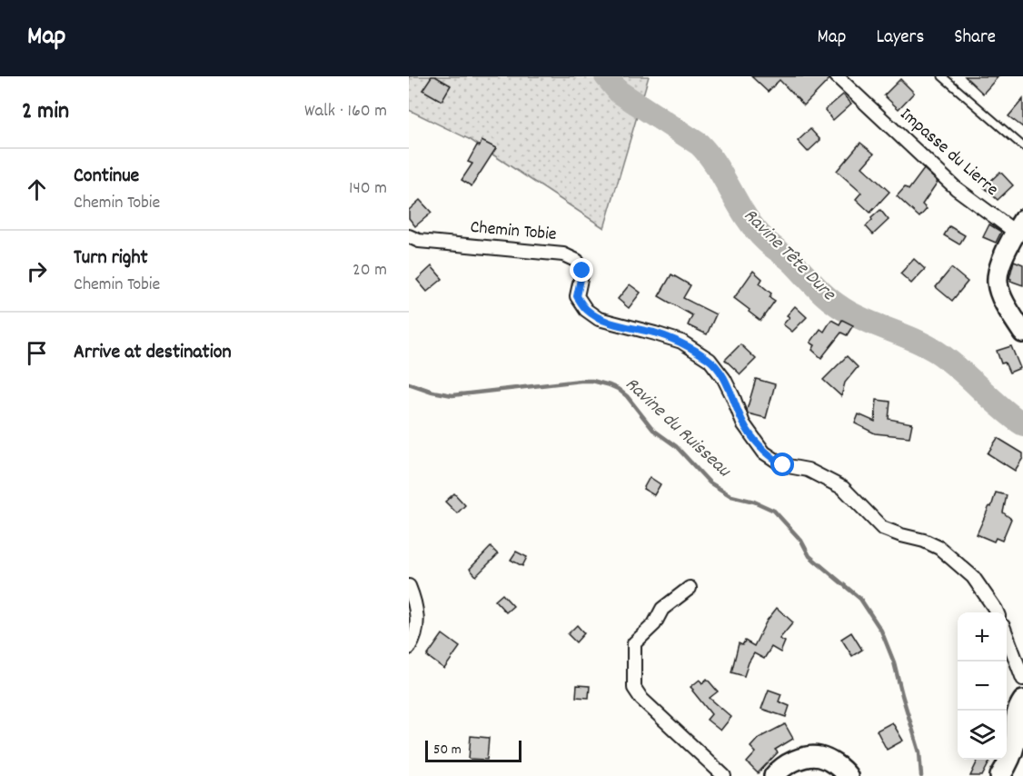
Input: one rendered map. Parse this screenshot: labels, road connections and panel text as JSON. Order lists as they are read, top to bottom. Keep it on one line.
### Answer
{"streets":{"street":["Impasse du Lierre","Chemin Tobie"]},"water":["Ravine Tête Dure","Ravine du Ruisseau"],"scale_bar":"50 m","page":{"header":"Map","nav":["Map","Layers","Share"],"heading":["2 min","Walk · 160 m"],"list":[["Continue","Chemin Tobie","140 m"],["Turn right","Chemin Tobie","20 m"],"Arrive at destination"],"map_buttons":["+","−"],"scale":"50 m"}}
